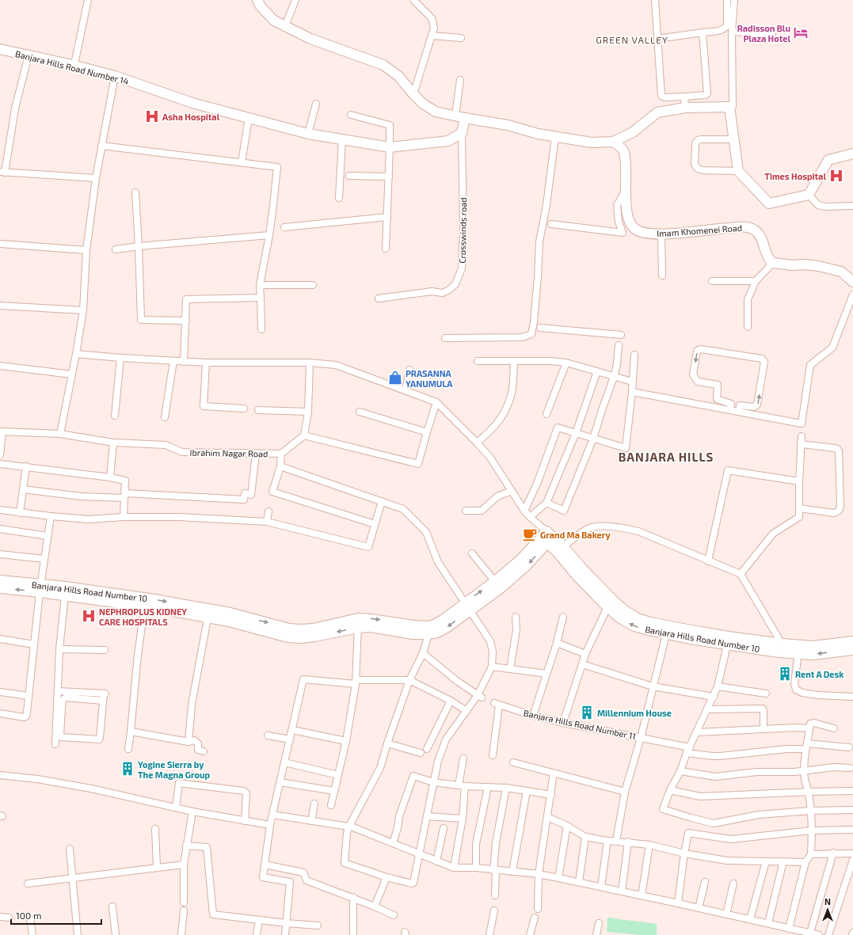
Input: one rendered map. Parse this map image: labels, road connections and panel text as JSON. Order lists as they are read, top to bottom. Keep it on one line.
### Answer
{"streets":{"street":["Banjara Hills Road Number 14","Crosswinds road","Imam Khomenei Road","Ibrahim Nagar Road","Banjara Hills Road Number 10","Banjara Hills Road Number 11"]},"crossings":[["Banjara Hills Road Number 14","Crosswinds road"]],"districts":["GREEN VALLEY","BANJARA HILLS"],"places":{"hotel":["Radisson Blu Plaza Hotel"],"hospital":["Asha Hospital","Times Hospital","NEPHROPLUS KIDNEY CARE HOSPITALS"],"shop":["PRASANNA YANUMULA"],"cafe":["Grand Ma Bakery"],"building":["Rent A Desk","Millennium House","Yogine Sierra by The Magna Group"]},"scale_bar":"100 m","north":"top"}
